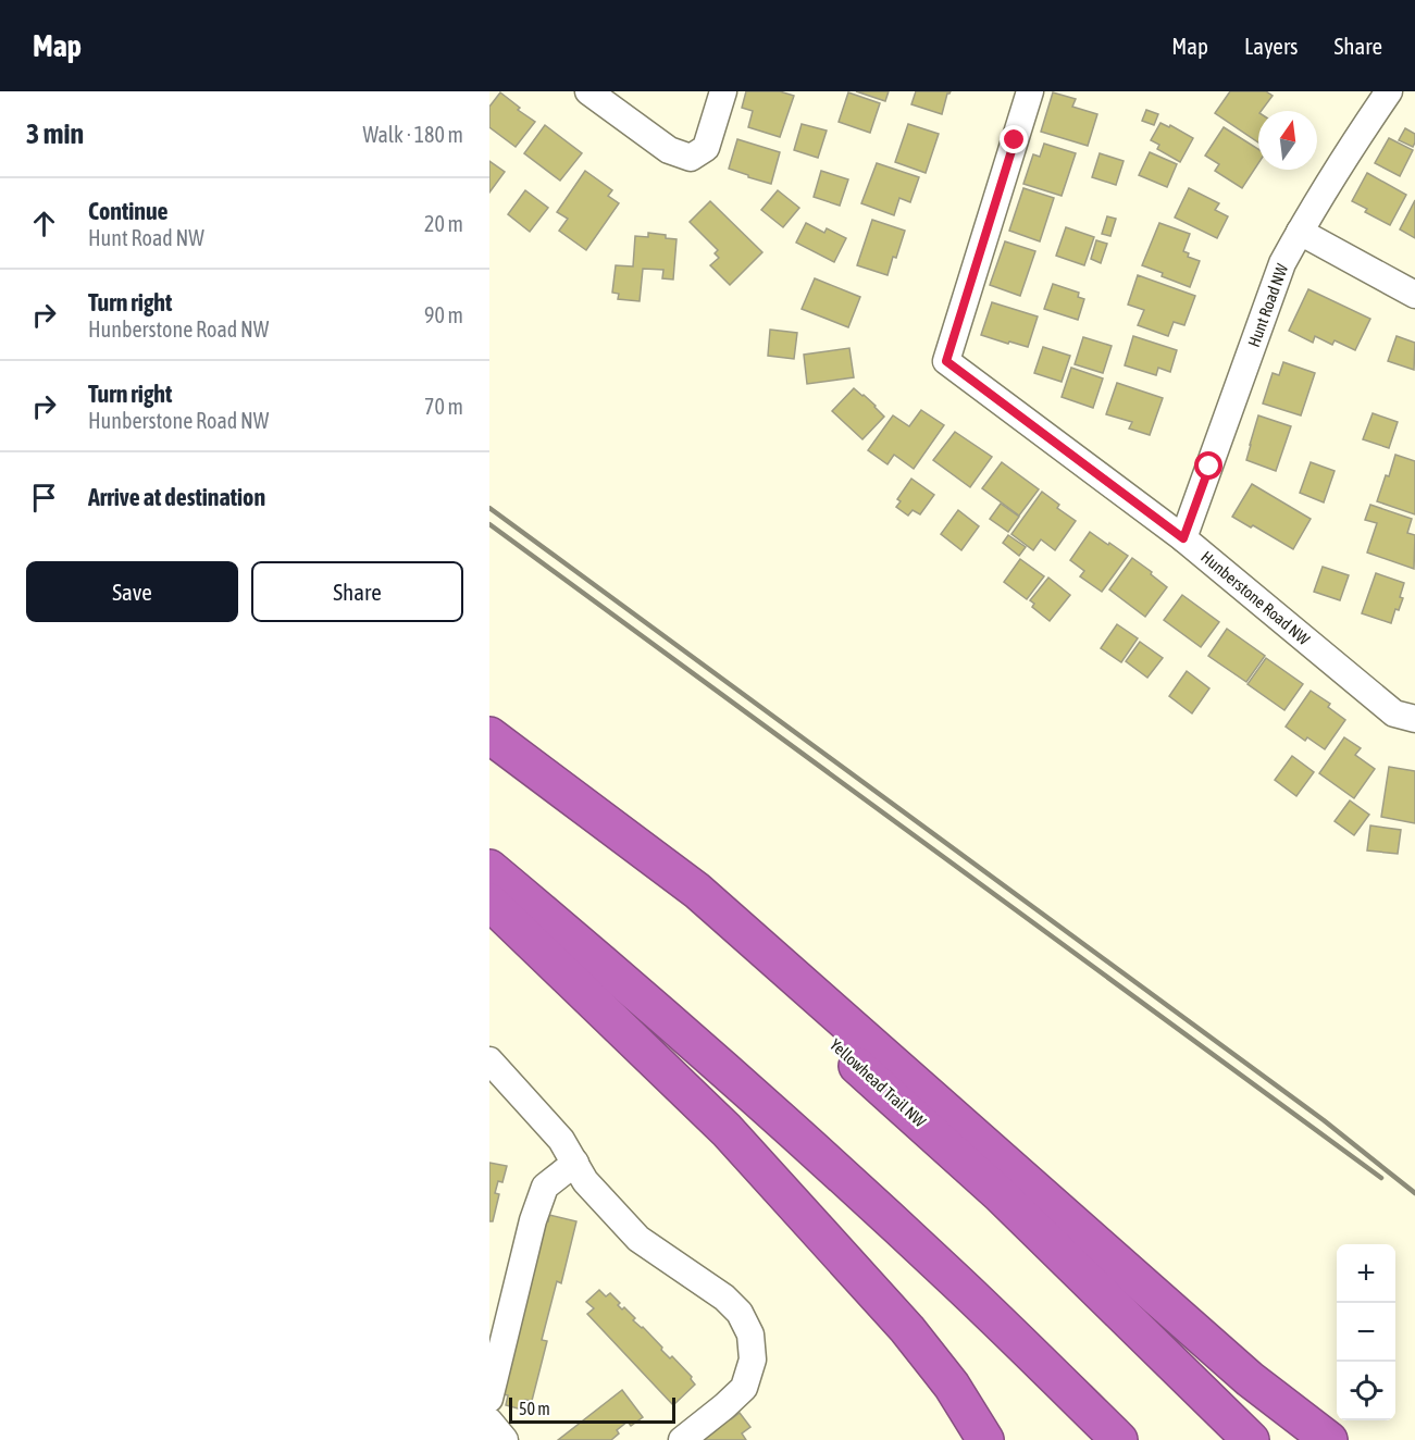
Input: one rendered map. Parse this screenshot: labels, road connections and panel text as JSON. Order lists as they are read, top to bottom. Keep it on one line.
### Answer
{"streets":{"highway":["Yellowhead Trail NW"],"street":["Hunt Road NW","Hunberstone Road NW"]},"crossings":[["Hunt Road NW","Hunberstone Road NW"]],"scale_bar":"50 m","north":"top","page":{"header":"Map","nav":["Map","Layers","Share"],"heading":["3 min","Walk · 180 m"],"list":[["Continue","Hunt Road NW","20 m"],["Turn right","Hunberstone Road NW","90 m"],["Turn right","Hunberstone Road NW","70 m"],"Arrive at destination"],"buttons":["Save","Share"],"map_buttons":["+","−"],"scale":"50 m"}}
